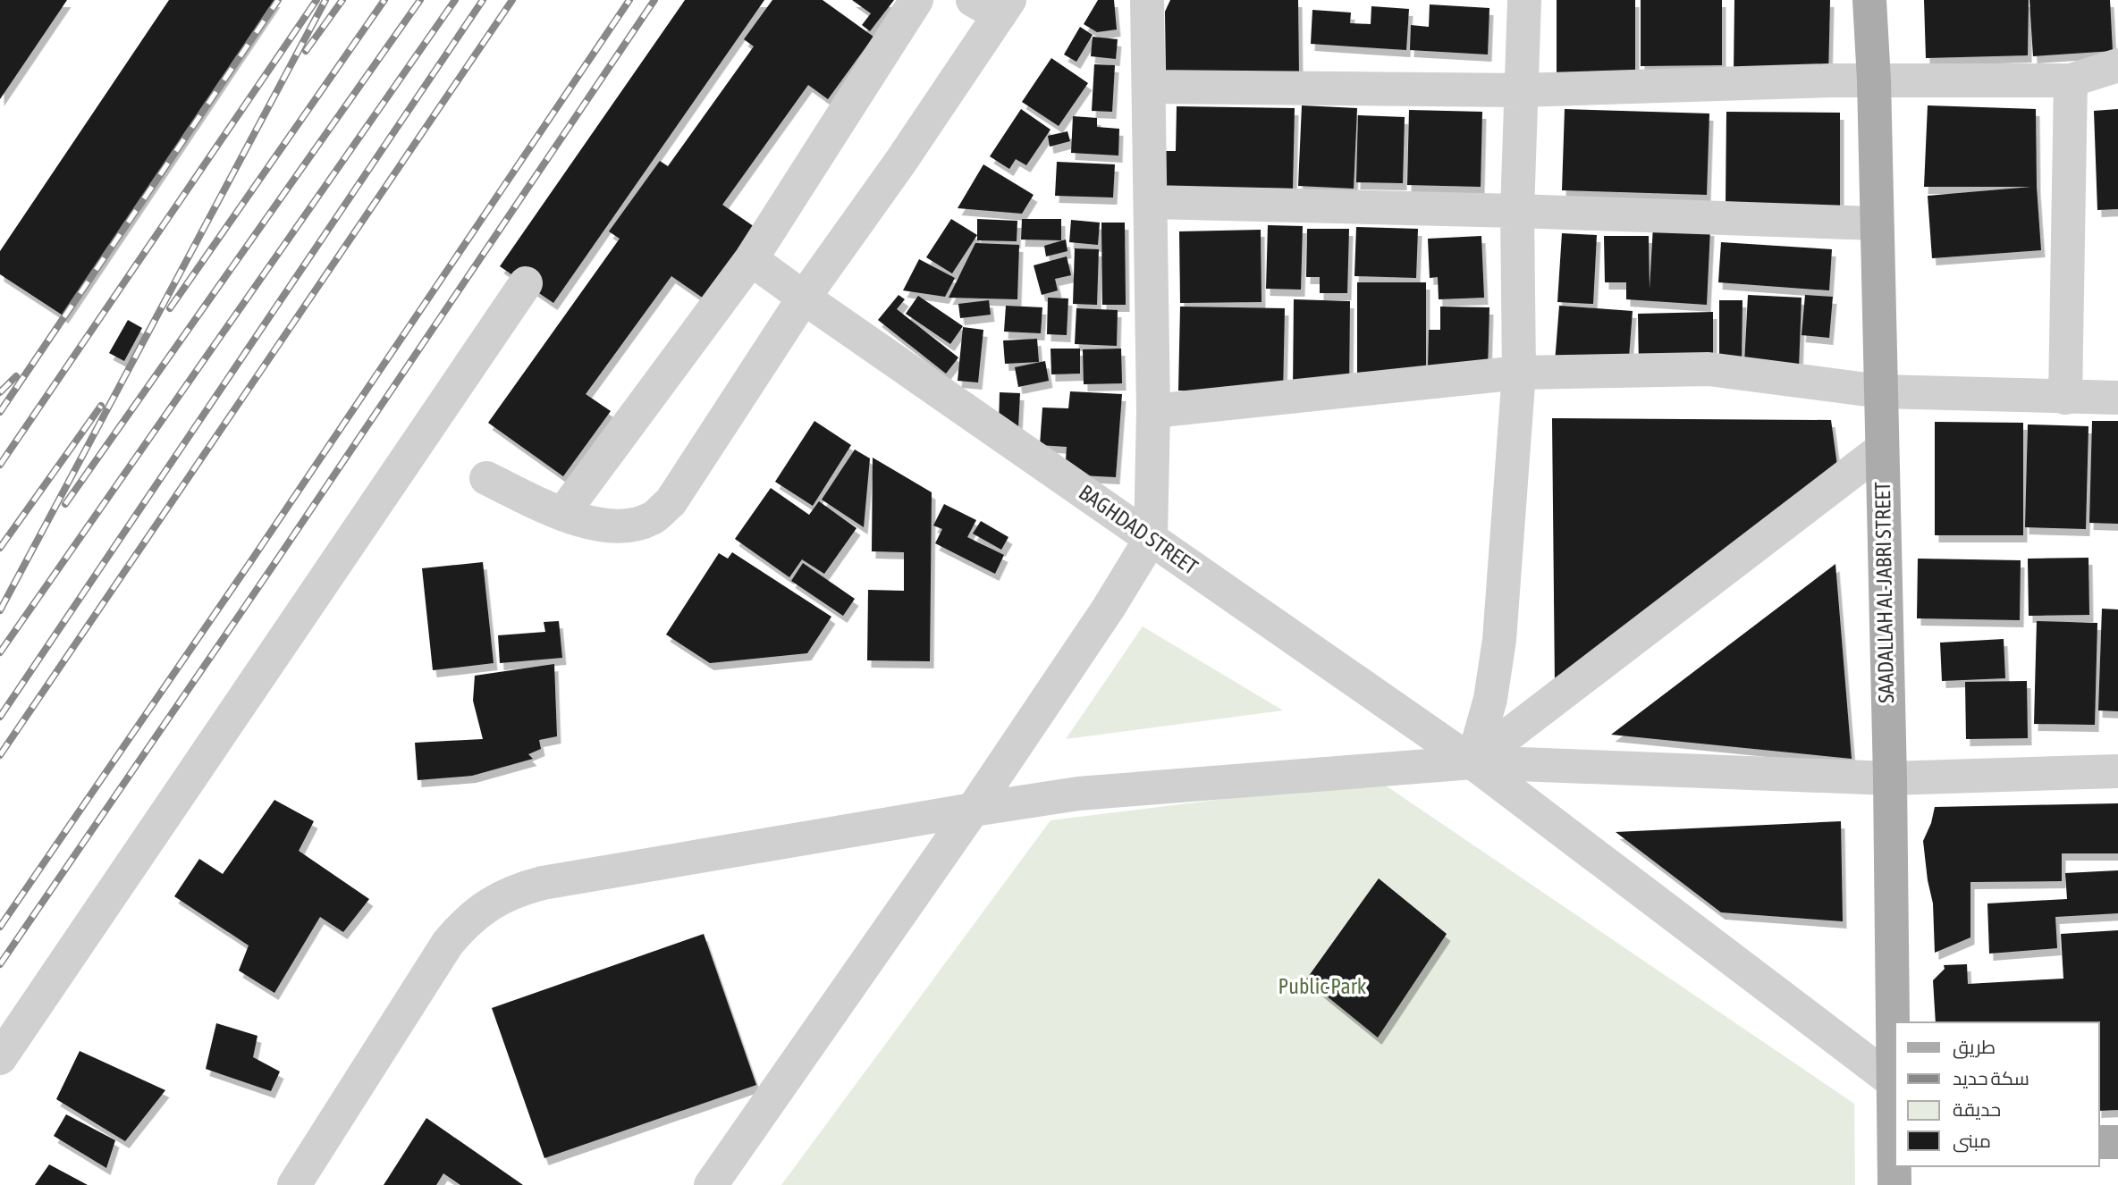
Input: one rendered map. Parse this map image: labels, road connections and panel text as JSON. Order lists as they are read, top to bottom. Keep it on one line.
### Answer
{"streets":{"main road":["SAADALLAH AL-JABRI STREET"],"street":["BAGHDAD STREET"]},"crossings":[["BAGHDAD STREET","SAADALLAH AL-JABRI STREET"]],"parks":["Public Park"],"legend":["طريق","سكة حديد","حديقة","مبنى"]}
